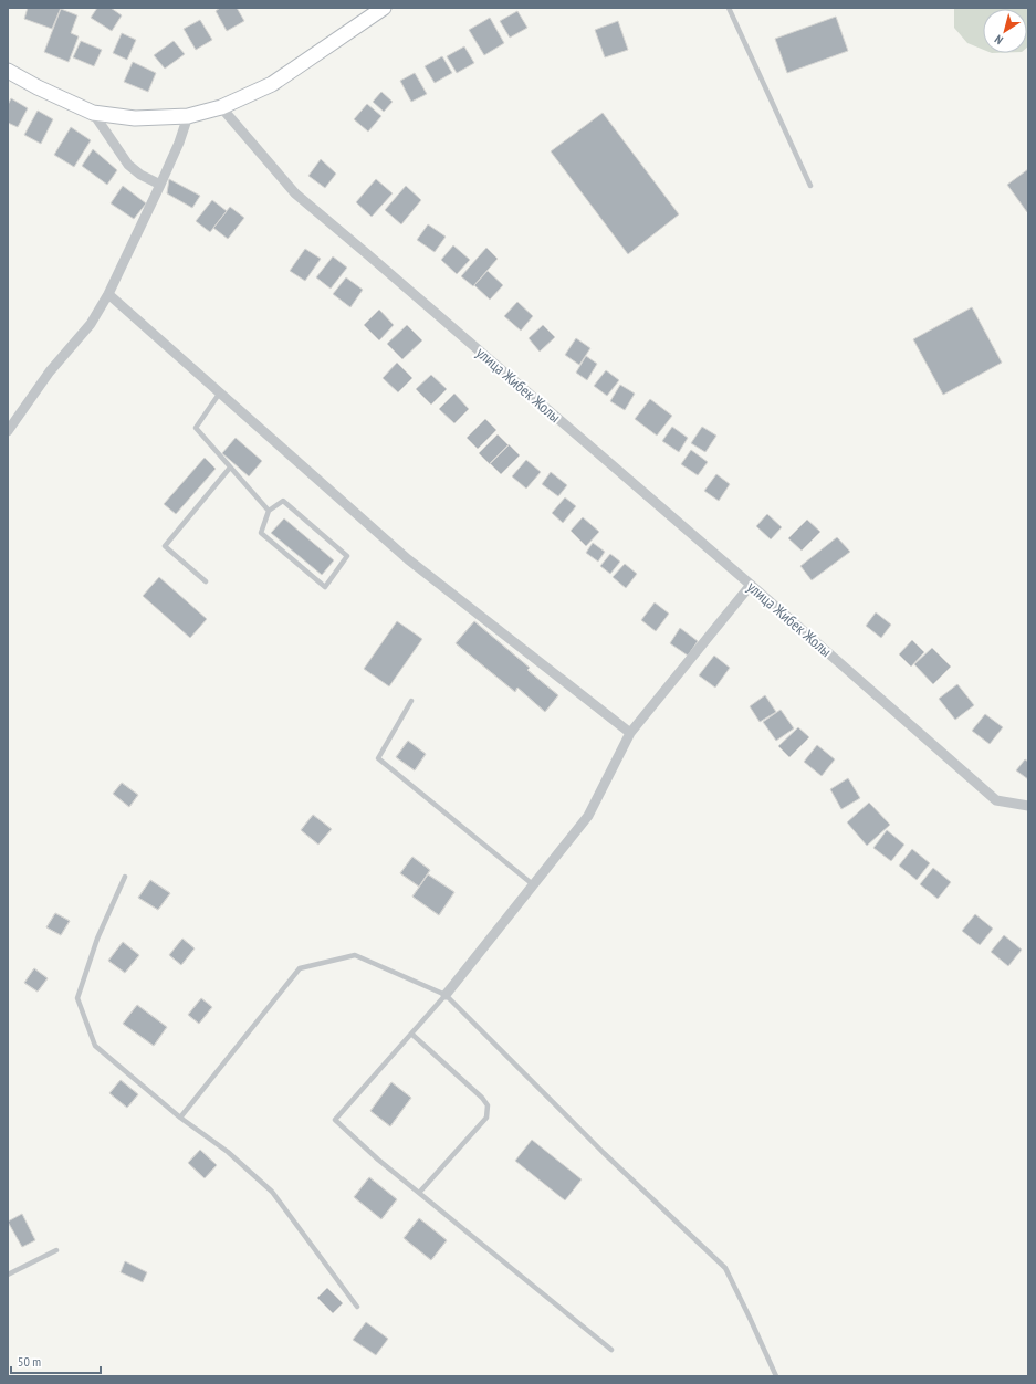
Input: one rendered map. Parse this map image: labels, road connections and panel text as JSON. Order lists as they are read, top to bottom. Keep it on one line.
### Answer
{"streets":{"street":["улица Жибек Жолы"]},"scale_bar":"50 m","north":"bottom left"}
